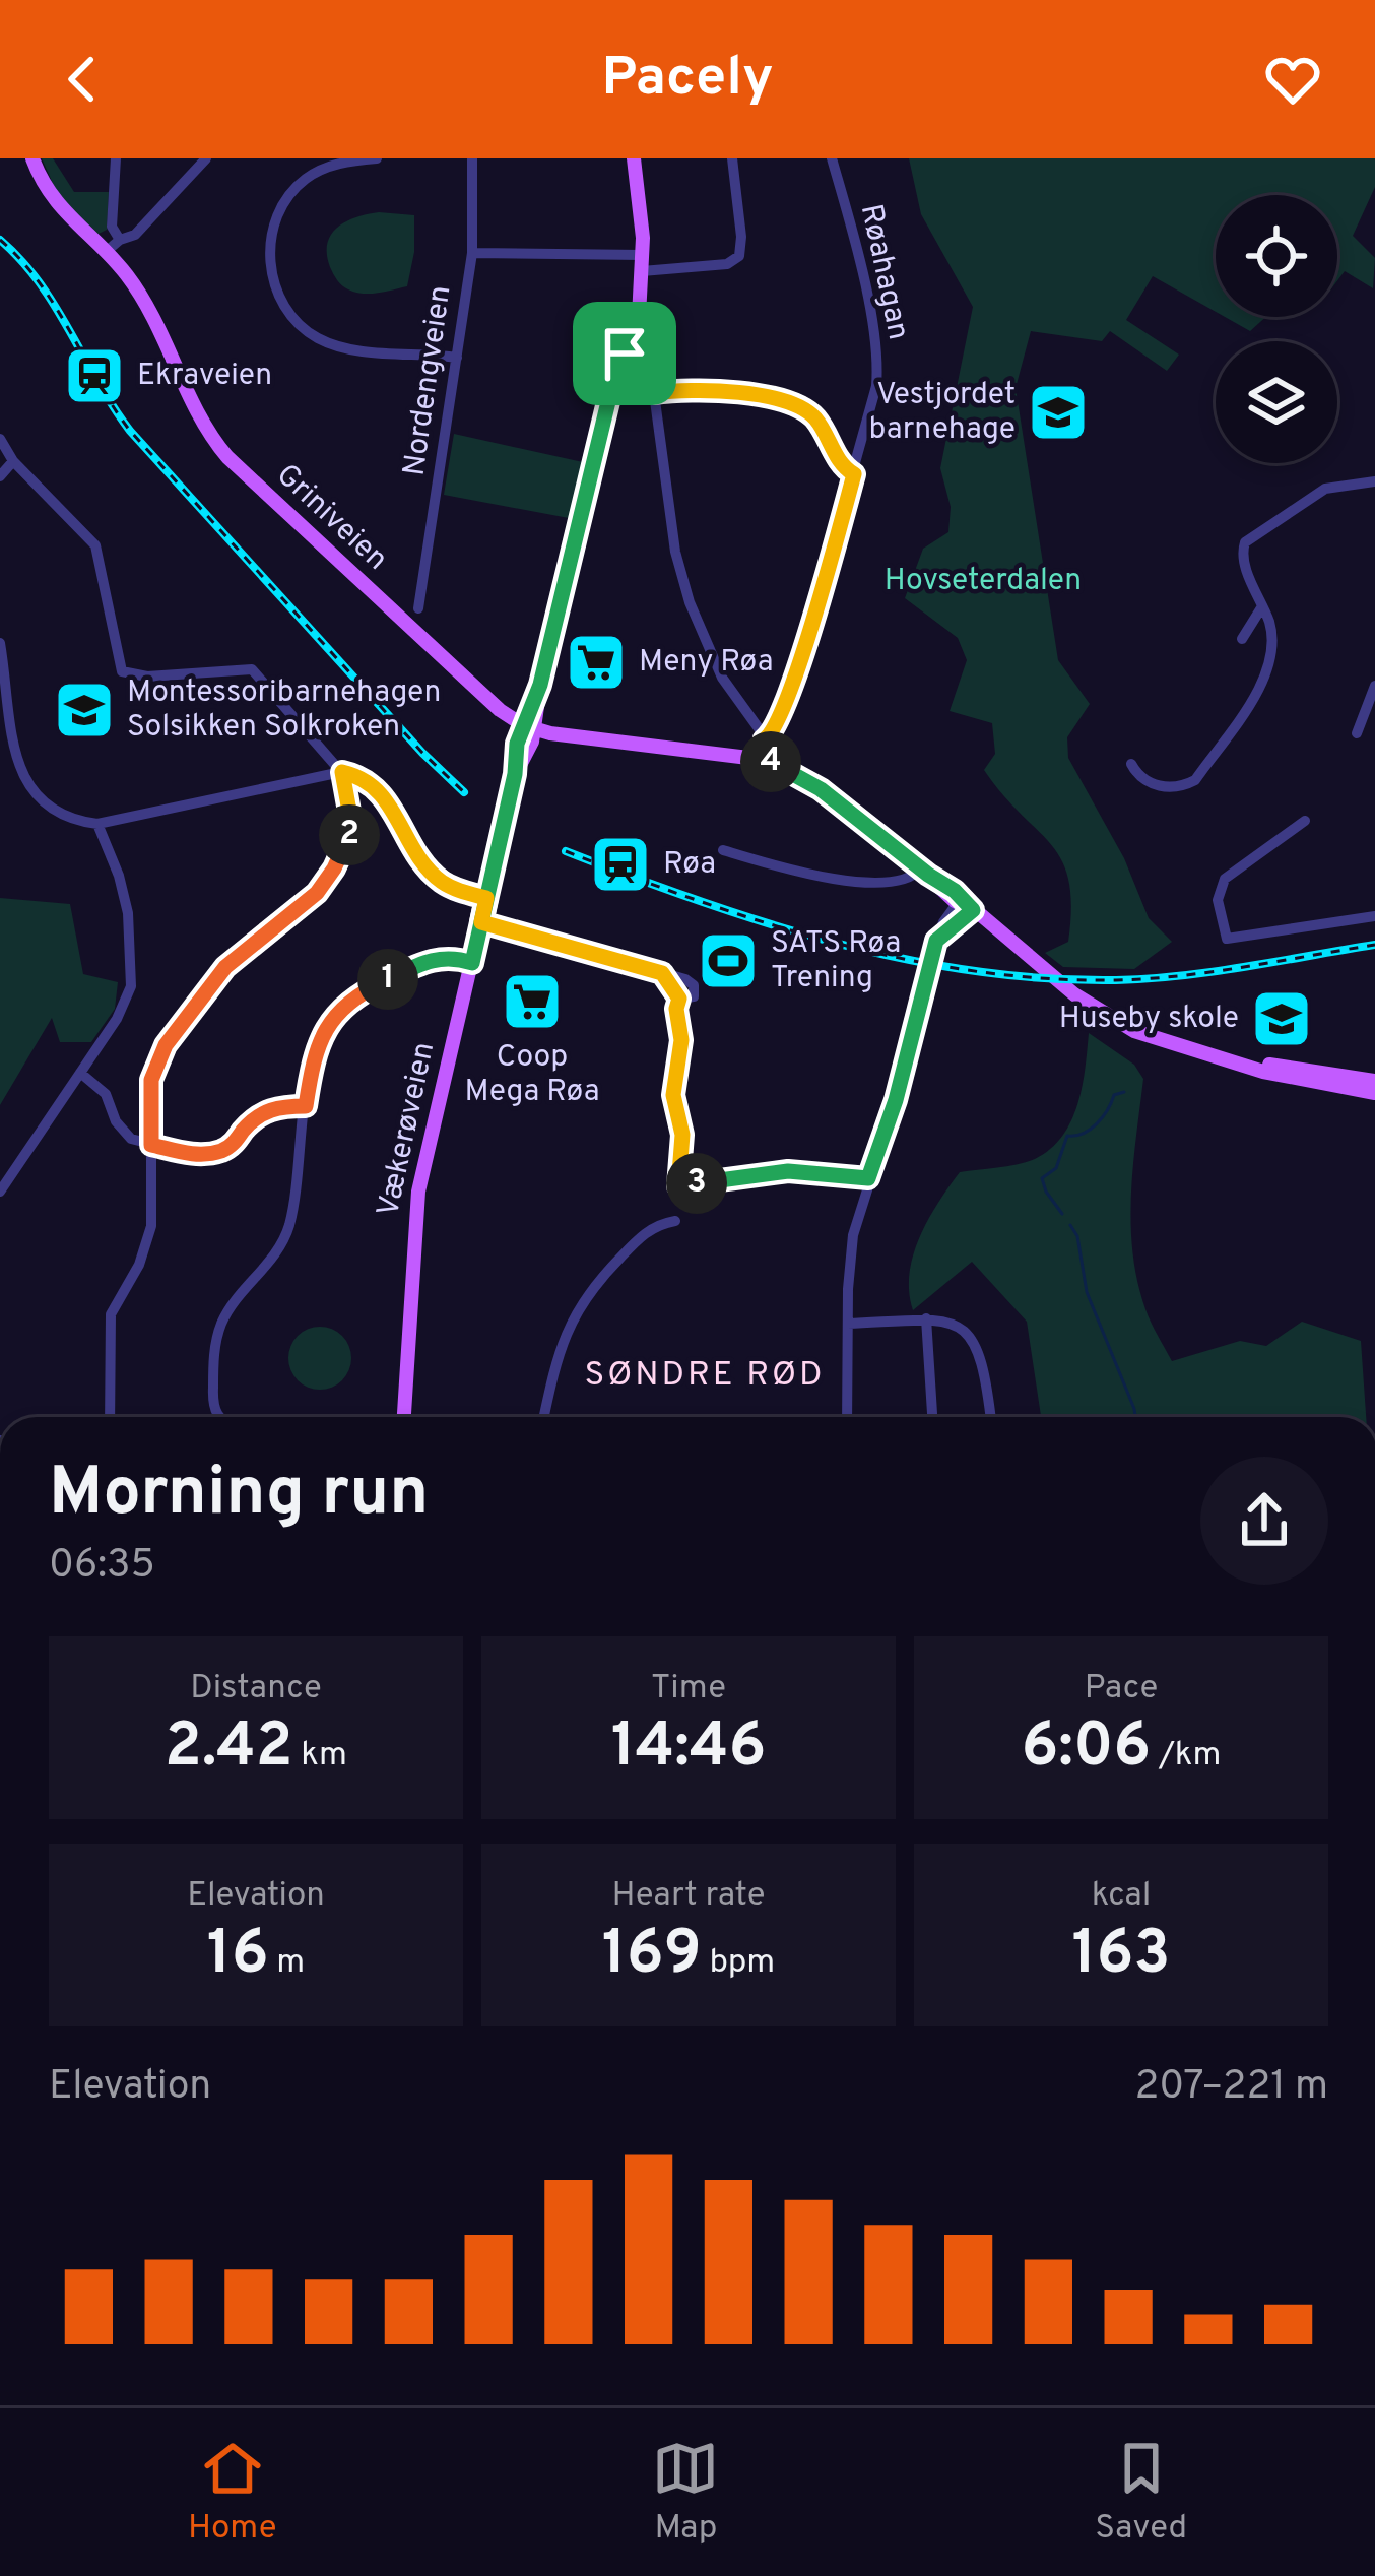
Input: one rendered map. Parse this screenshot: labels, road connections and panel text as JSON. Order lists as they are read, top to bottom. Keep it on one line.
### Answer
{"streets":{"main road":["Griniveien","Vækerøveien"],"street":["Røahagan","Nordengveien"]},"crossings":[["Griniveien","Vækerøveien"]],"districts":["SØNDRE RØD"],"parks":["Hovseterdalen"],"places":{"station":["Ekraveien","Røa"],"school or university":["Vestjordet barnehage","Montessoribarnehagen Solsikken Solkroken","Huseby skole"],"supermarket":["Meny Røa","Coop Mega Røa"],"sports":["SATS Røa Trening"]},"page":{"header":"Pacely","pins":["4","2","1","3"],"heading":["Morning run","06:35"],"stats":[["Distance","2.42 km"],["Time","14:46"],["Pace","6:06 /km"],["Elevation","16 m"],["Heart rate","169 bpm"],["kcal","163"]],"chart":["Elevation","207–221 m"],"tabs":["Home","Map","Saved"]}}
